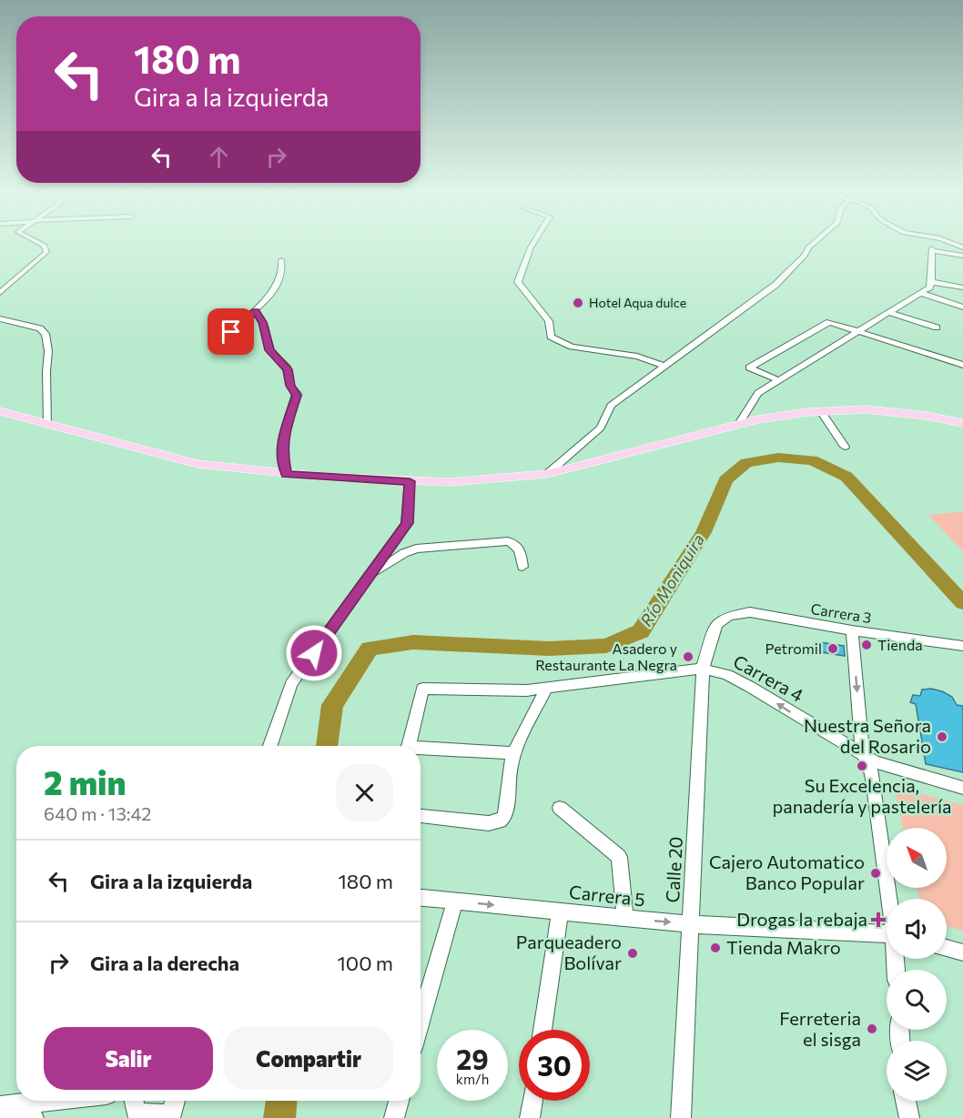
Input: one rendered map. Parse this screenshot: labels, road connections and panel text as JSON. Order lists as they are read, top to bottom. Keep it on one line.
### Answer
{"streets":{"street":["Carrera 3","Carrera 4","Calle 20","Carrera 5"]},"crossings":[["Carrera 3","Calle 20"],["Carrera 4","Calle 20"],["Calle 20","Carrera 5"]],"one_way":["Carrera 4","Carrera 5"],"water":["Río Moniquira"],"places":{"other":["Hotel Aqua dulce","Tienda","Petromil","Asadero y Restaurante La Negra","Nuestra Señora del Rosario","Su Excelencia, panadería y pastelería","Cajero Automatico Banco Popular","Tienda Makro","Parqueadero Bolívar","Ferreteria el sisga"],"health":["Drogas la rebaja"]},"north":"top left","page":{"turn":["180 m","Gira a la izquierda"],"heading":["2 min","640 m · 13:42"],"list":[{"name":"Gira a la izquierda","value":"180 m"},{"name":"Gira a la derecha","value":"100 m"}],"buttons":["Salir","Compartir"],"speed":"29 km/h","limit":"30"}}
